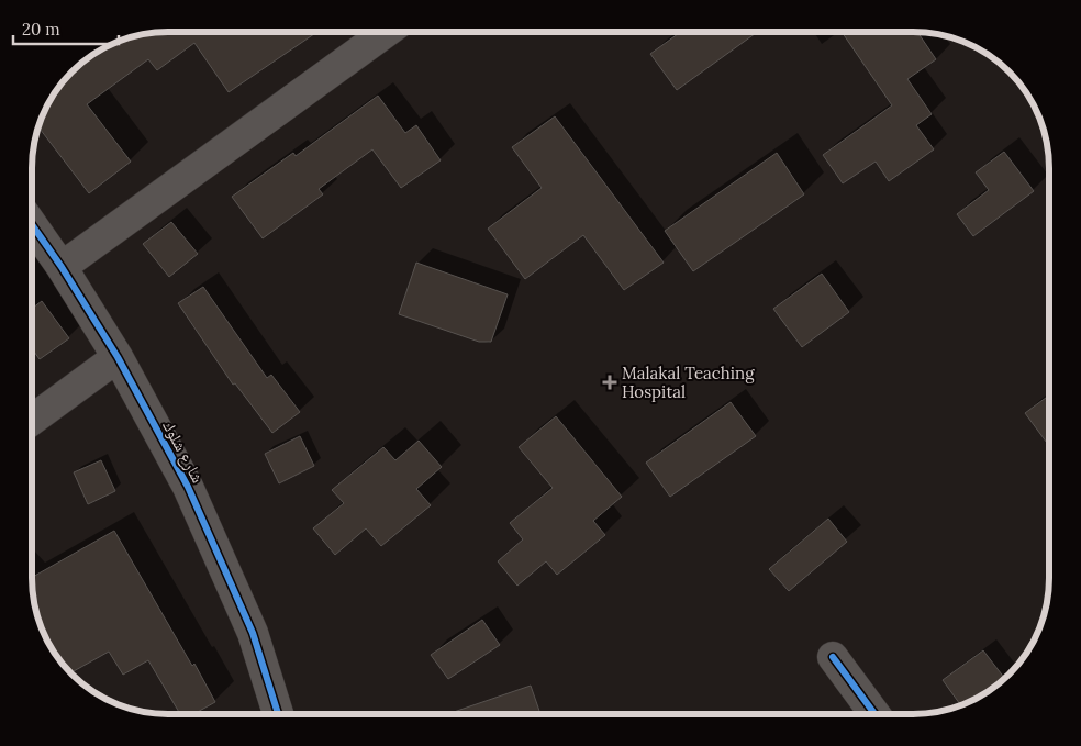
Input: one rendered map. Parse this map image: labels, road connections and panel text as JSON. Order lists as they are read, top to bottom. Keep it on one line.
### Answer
{"streets":{"street":["شارع شلوك"]},"places":{"health":["Malakal Teaching Hospital"]},"scale_bar":"20 m"}
